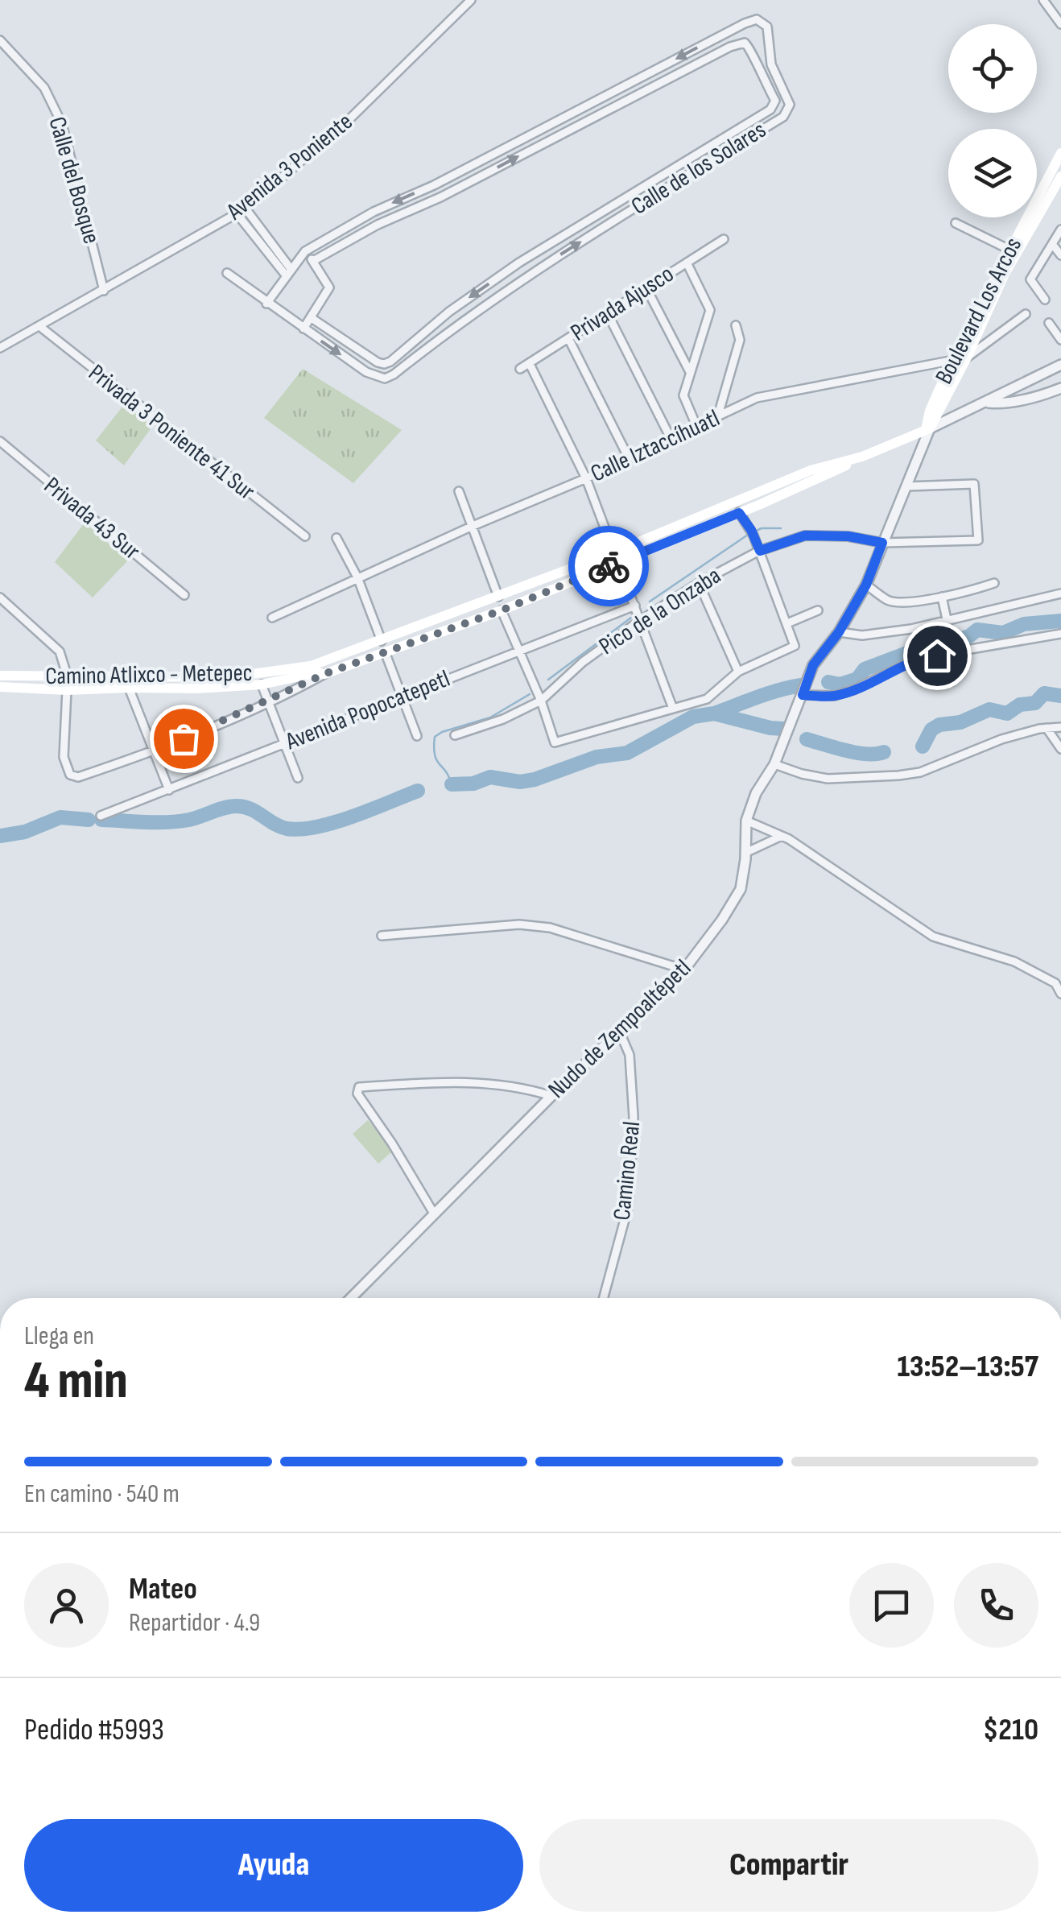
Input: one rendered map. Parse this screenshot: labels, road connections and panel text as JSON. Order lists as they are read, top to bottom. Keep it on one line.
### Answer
{"streets":{"main road":["Boulevard Los Arcos","Camino Atlixco - Metepec"],"street":["Avenida 3 Poniente","Calle de los Solares","Calle del Bosque","Privada Ajusco","Privada 3 Poniente 41 Sur","Calle Iztaccíhuatl","Privada 43 Sur","Pico de la Onzaba","Avenida Popocatepetl","Nudo de Zempoaltépetl","Camino Real"]},"crossings":[["Avenida 3 Poniente","Calle del Bosque"],["Avenida 3 Poniente","Privada 3 Poniente 41 Sur"],["Boulevard Los Arcos","Calle Iztaccíhuatl"],["Boulevard Los Arcos","Nudo de Zempoaltépetl"],["Pico de la Onzaba","Nudo de Zempoaltépetl"],["Nudo de Zempoaltépetl","Camino Real"]],"page":{"heading":["4 min","Llega en","13:52–13:57"],"panel":["Mateo","Repartidor · 4.9","Pedido #5993","$210"],"bar":"En camino · 540 m","buttons":["Ayuda","Compartir"]}}
